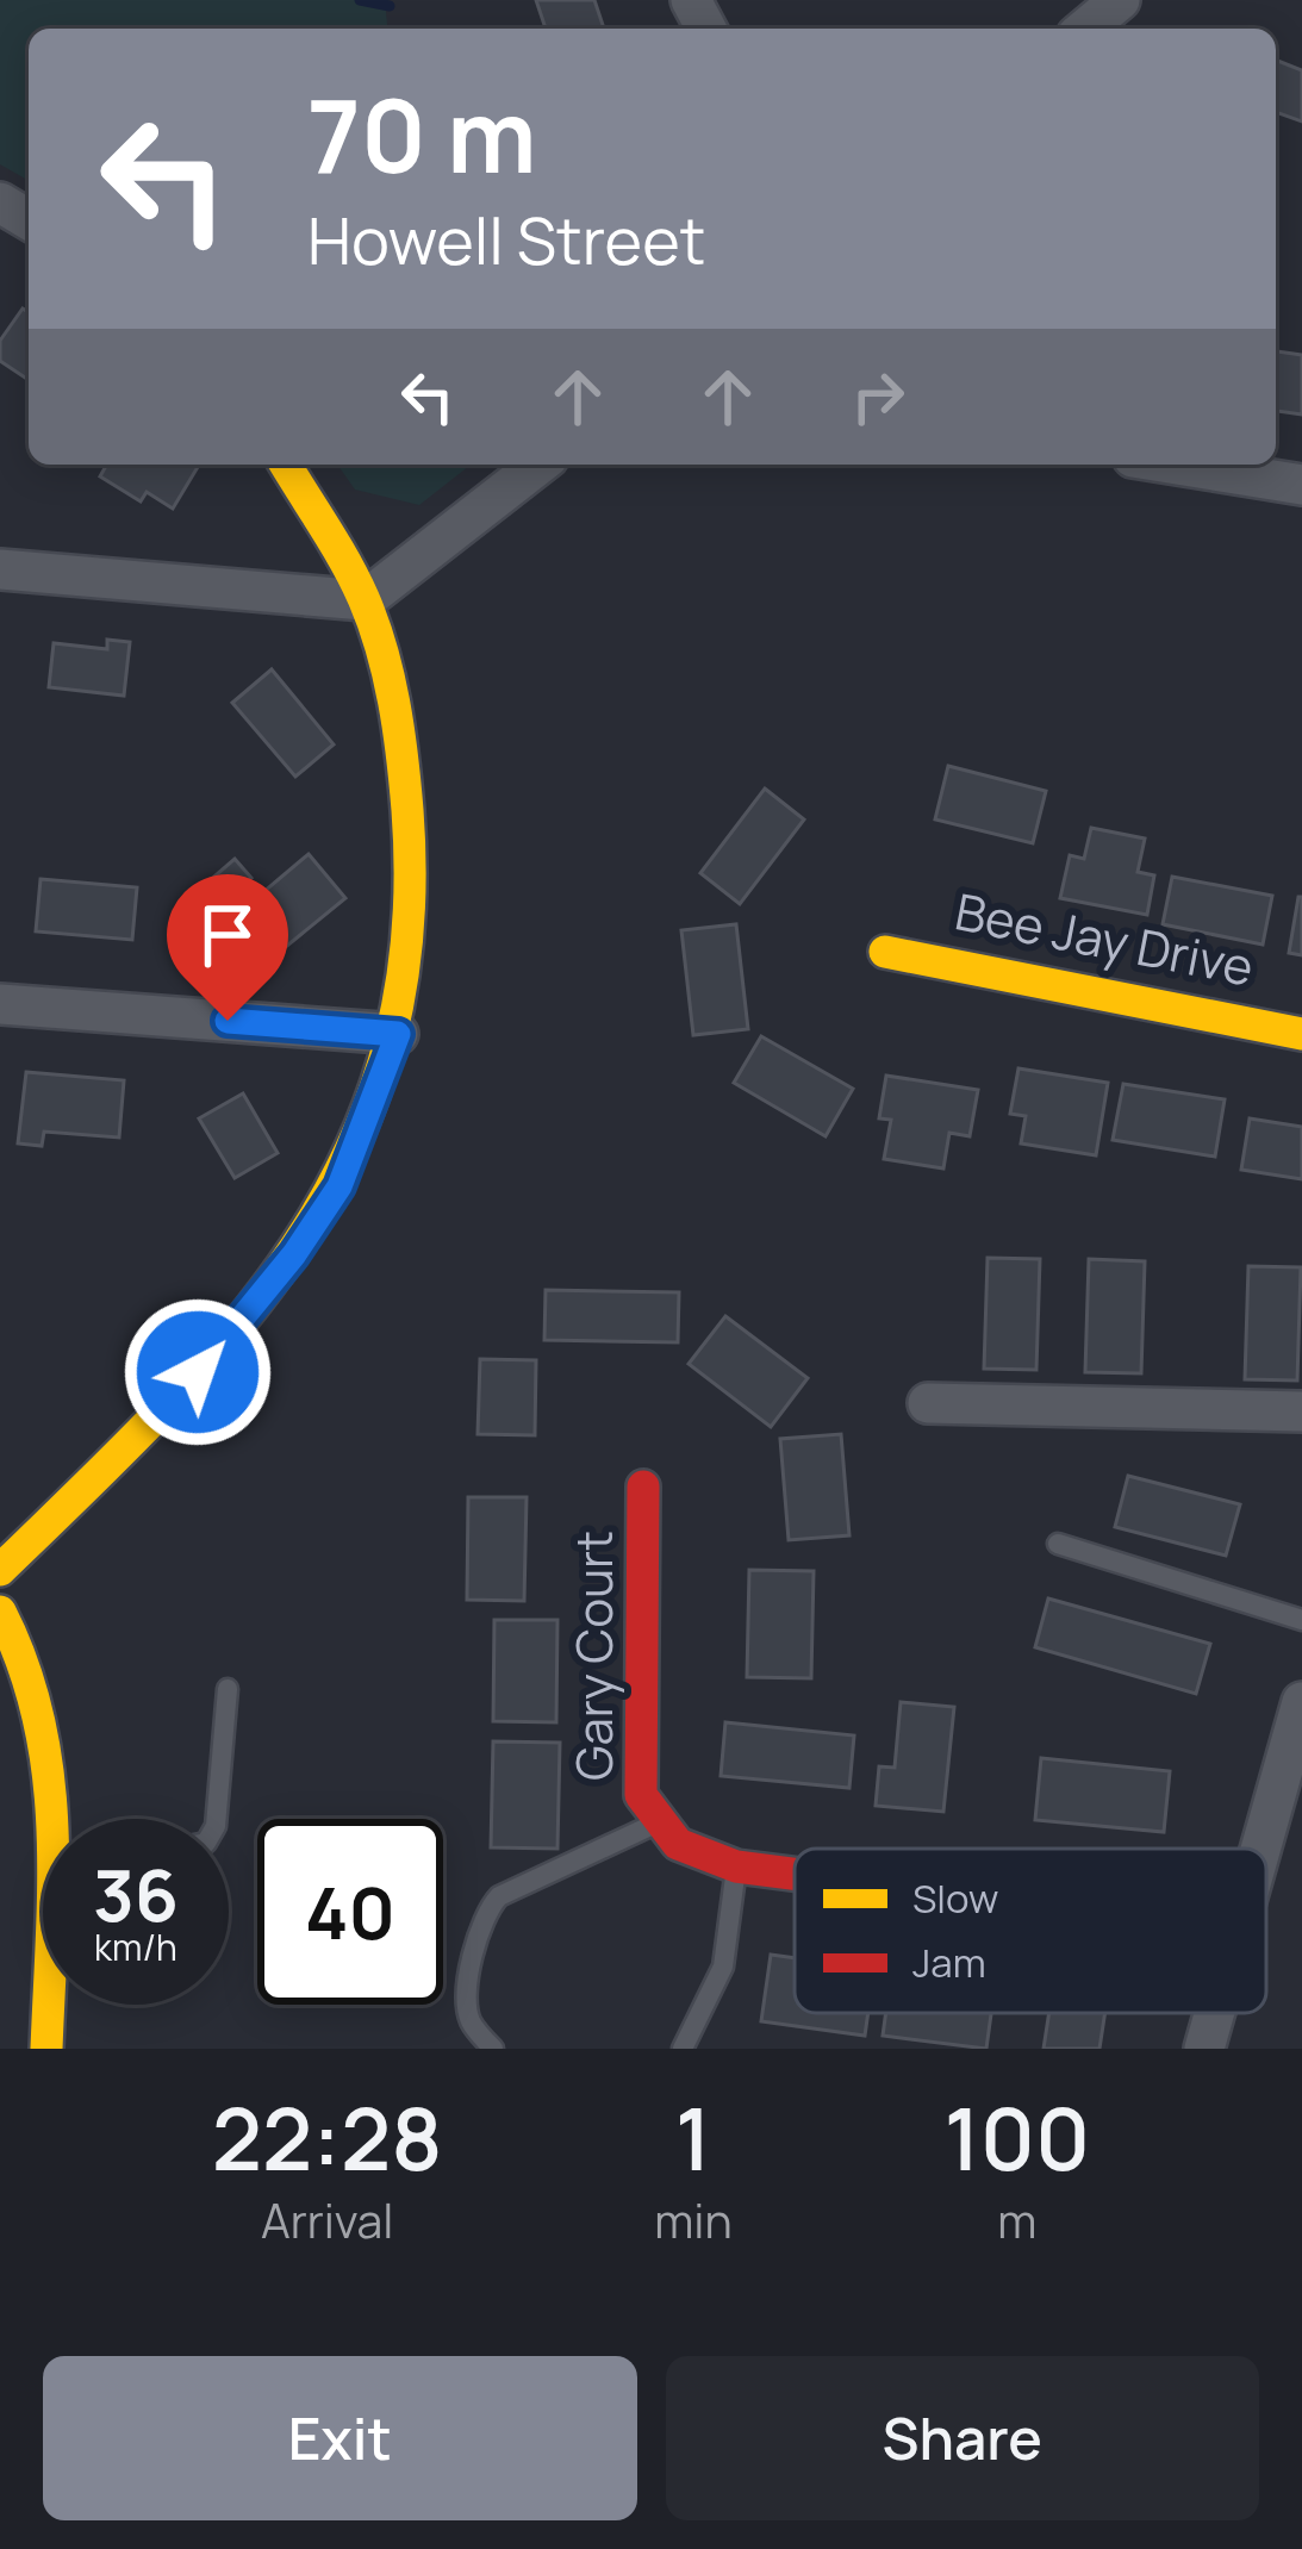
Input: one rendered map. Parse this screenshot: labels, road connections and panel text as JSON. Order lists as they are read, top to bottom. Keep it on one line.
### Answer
{"streets":{"street":["Bee Jay Drive","Gary Court"]},"legend":["Slow","Jam"],"page":{"turn":["70 m","Howell Street"],"speed":"36 km/h","limit":"40","eta":["22:28","Arrival","1","min","100","m"],"buttons":["Exit","Share"]}}
